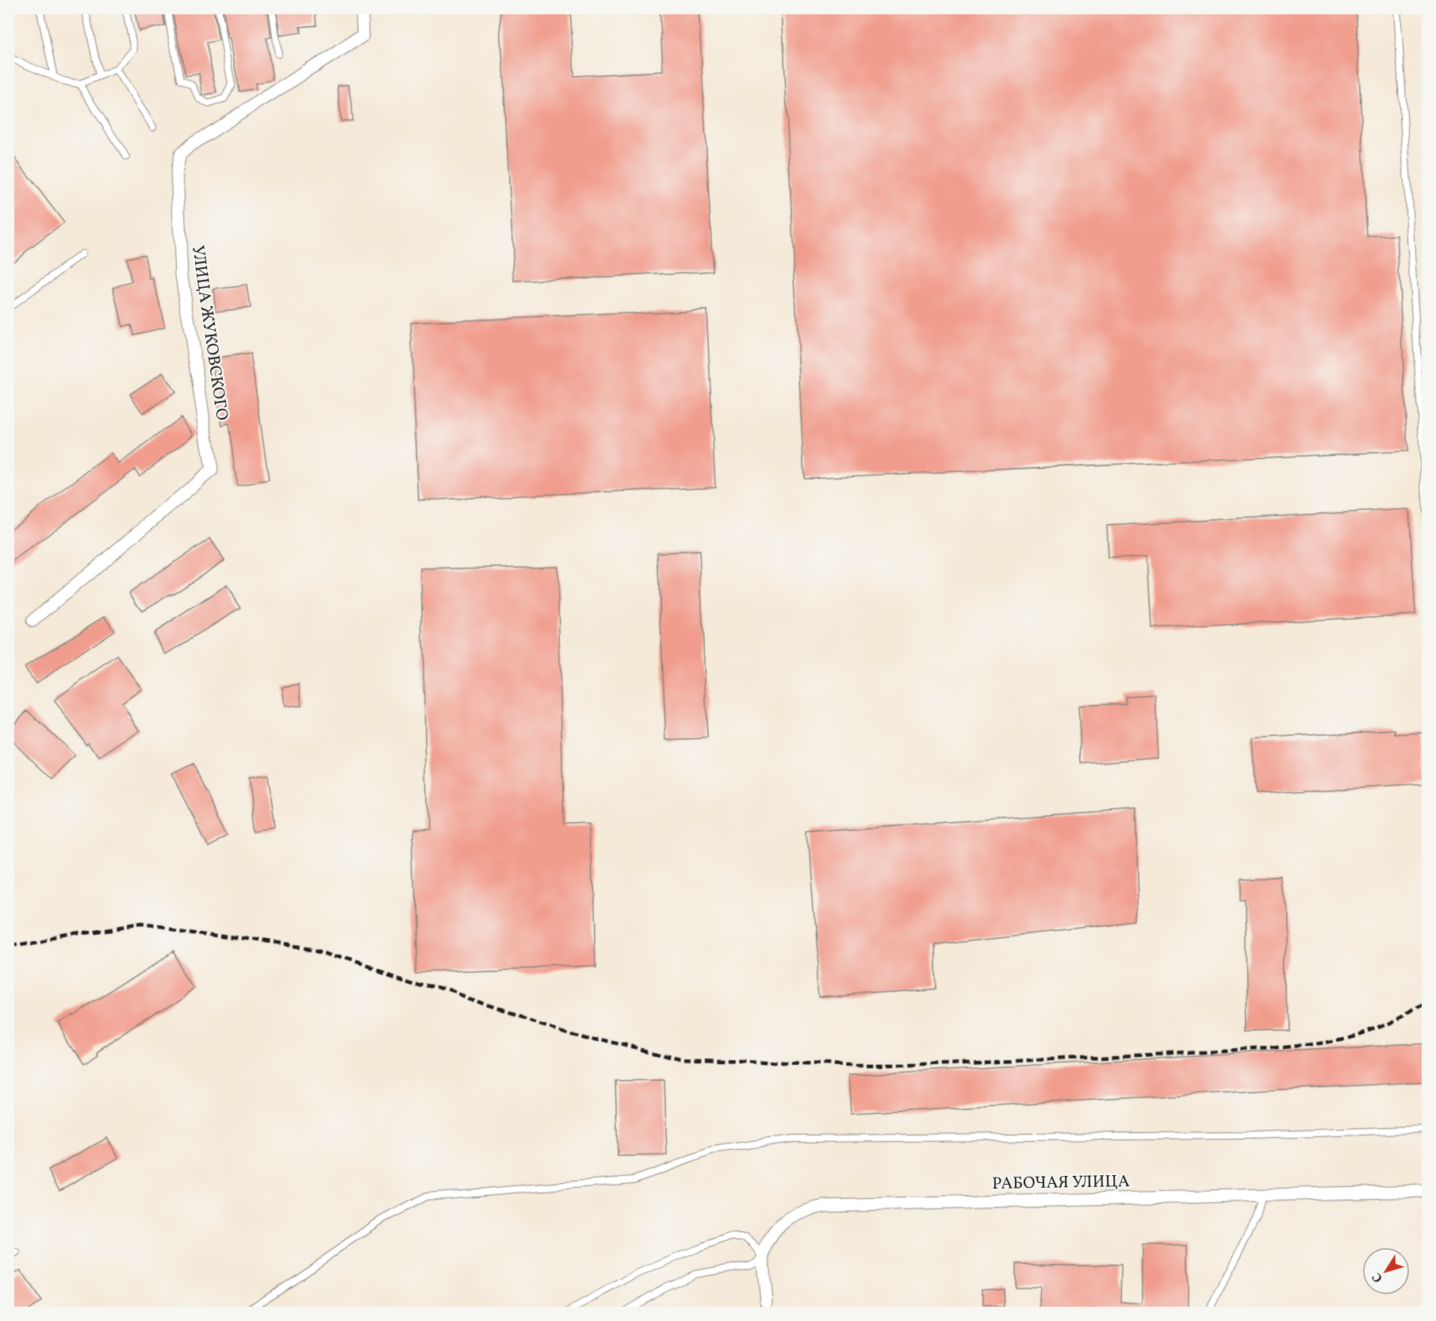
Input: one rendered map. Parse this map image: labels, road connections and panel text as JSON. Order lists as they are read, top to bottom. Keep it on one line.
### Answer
{"streets":{"street":["УЛИЦА ЖУКОВСКОГО","РАБОЧАЯ УЛИЦА"]},"north":"bottom left"}
